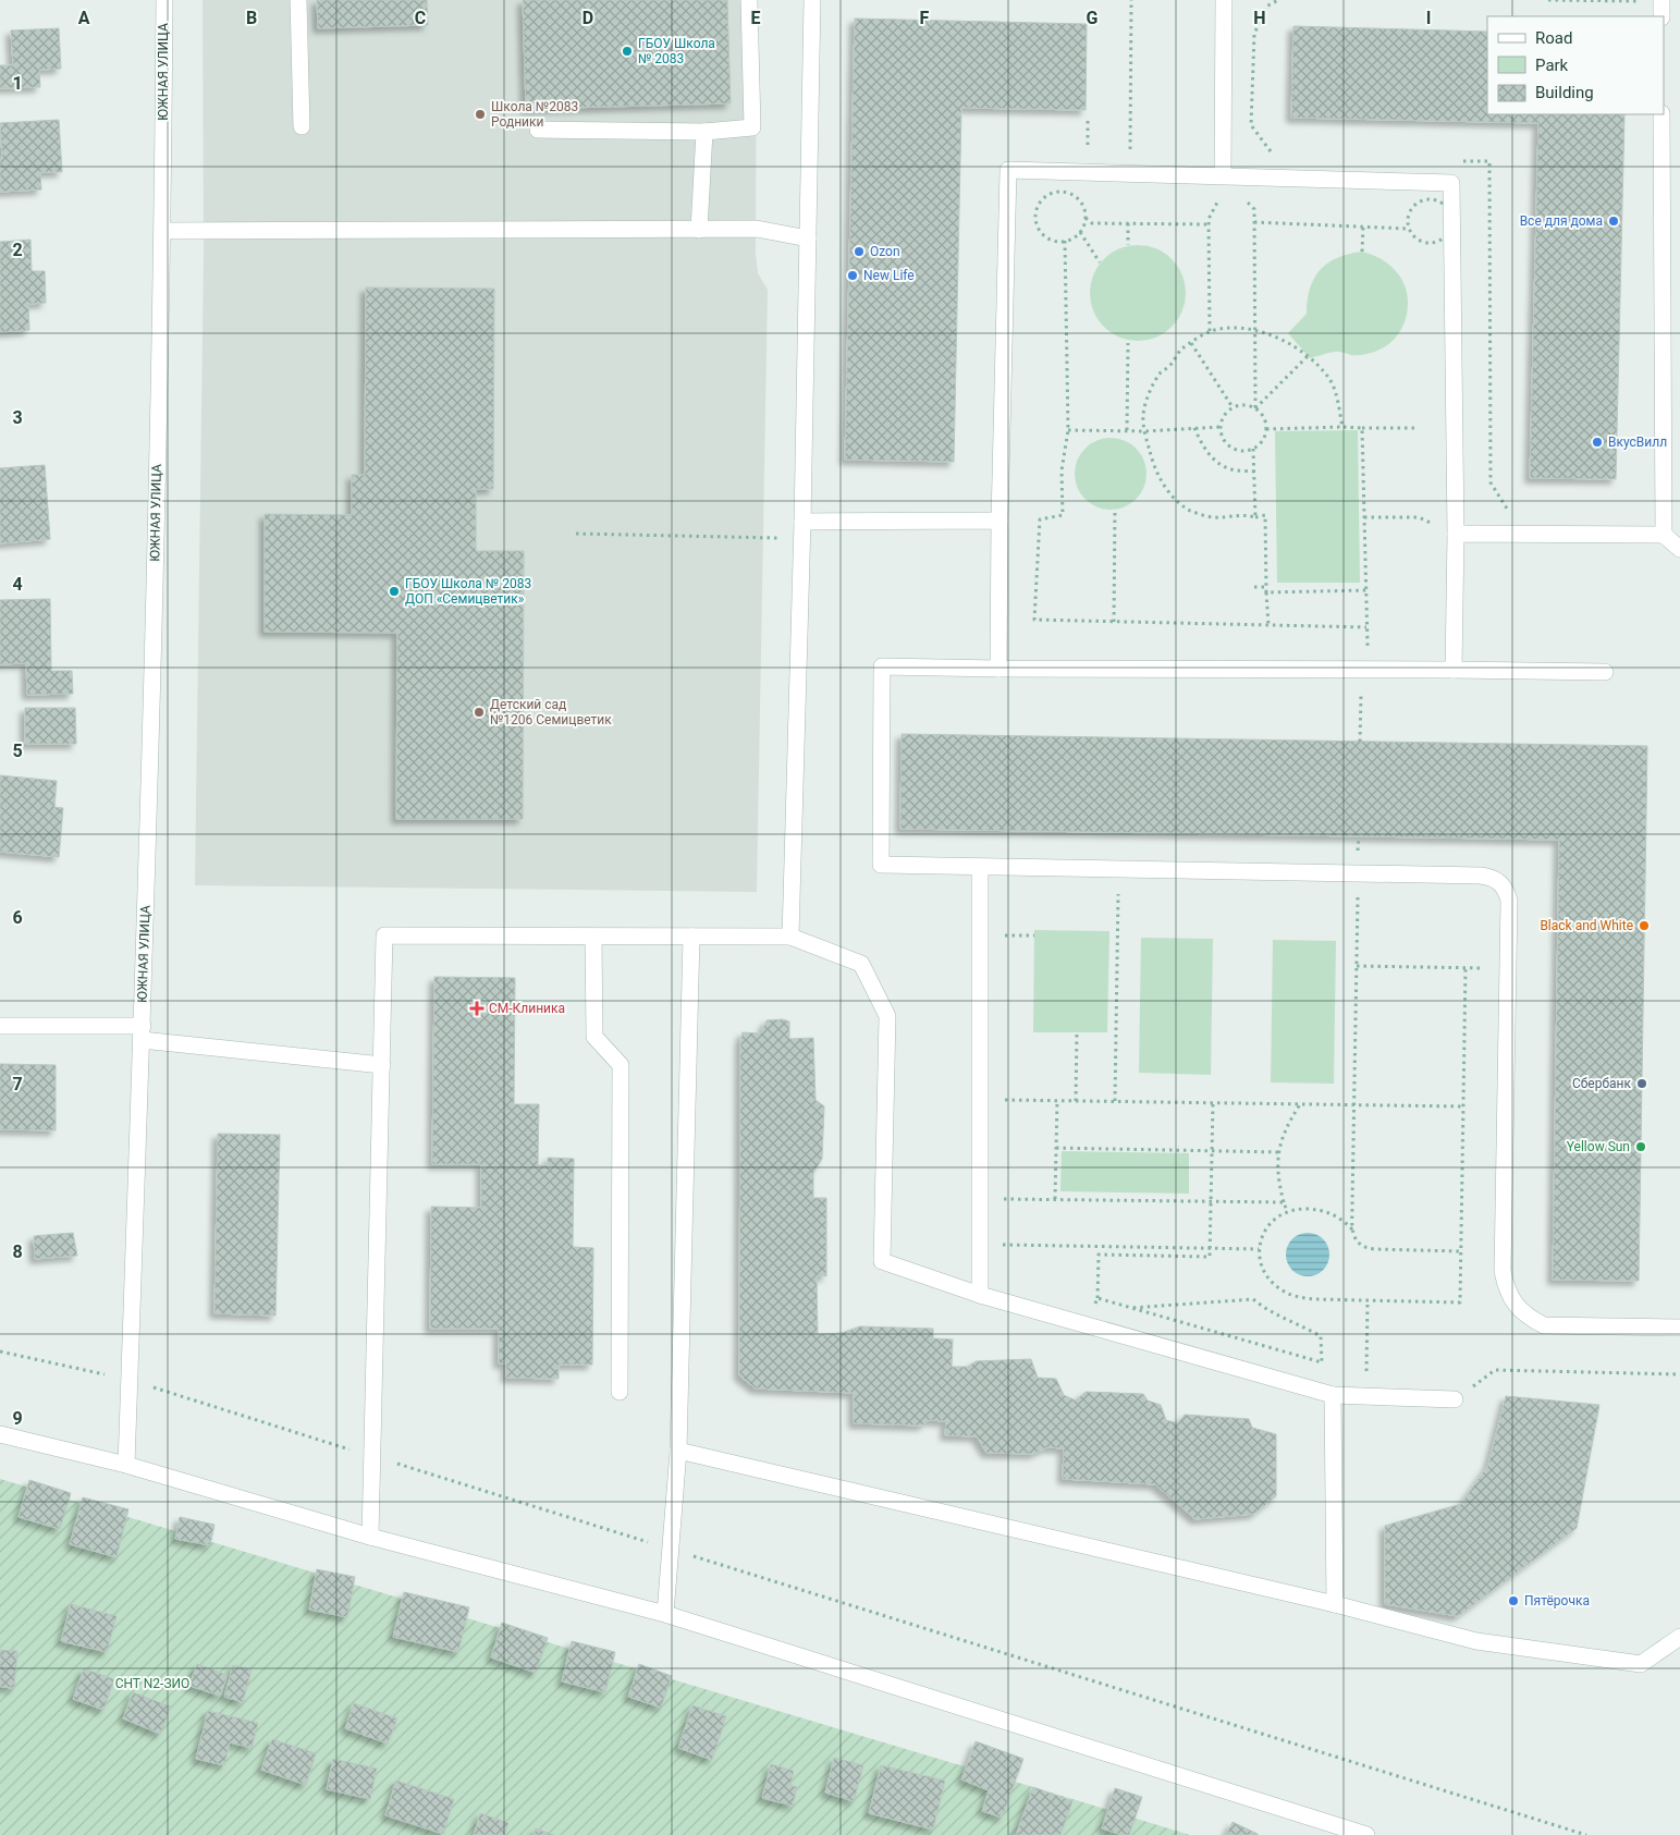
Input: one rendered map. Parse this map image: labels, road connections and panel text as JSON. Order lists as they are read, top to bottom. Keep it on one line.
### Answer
{"streets":{"street":["ЮЖНАЯ УЛИЦА"]},"parks":["СНТ N2-ЗИО"],"places":{"other":["ГБОУ Школа № 2083","Школа №2083 Родники","Все для дома","Ozon","New Life","ВкусВилл","ГБОУ Школа № 2083 ДОП «Семицветик»","Детский сад №1206 Семицветик","Black and White","Сбербанк","Yellow Sun","Пятёрочка"],"health":["СМ-Клиника"]},"legend":["Road","Park","Building"],"grid":{"columns":["A","B","C","D","E","F","G","H","I"],"rows":["1","2","3","4","5","6","7","8","9"]}}
